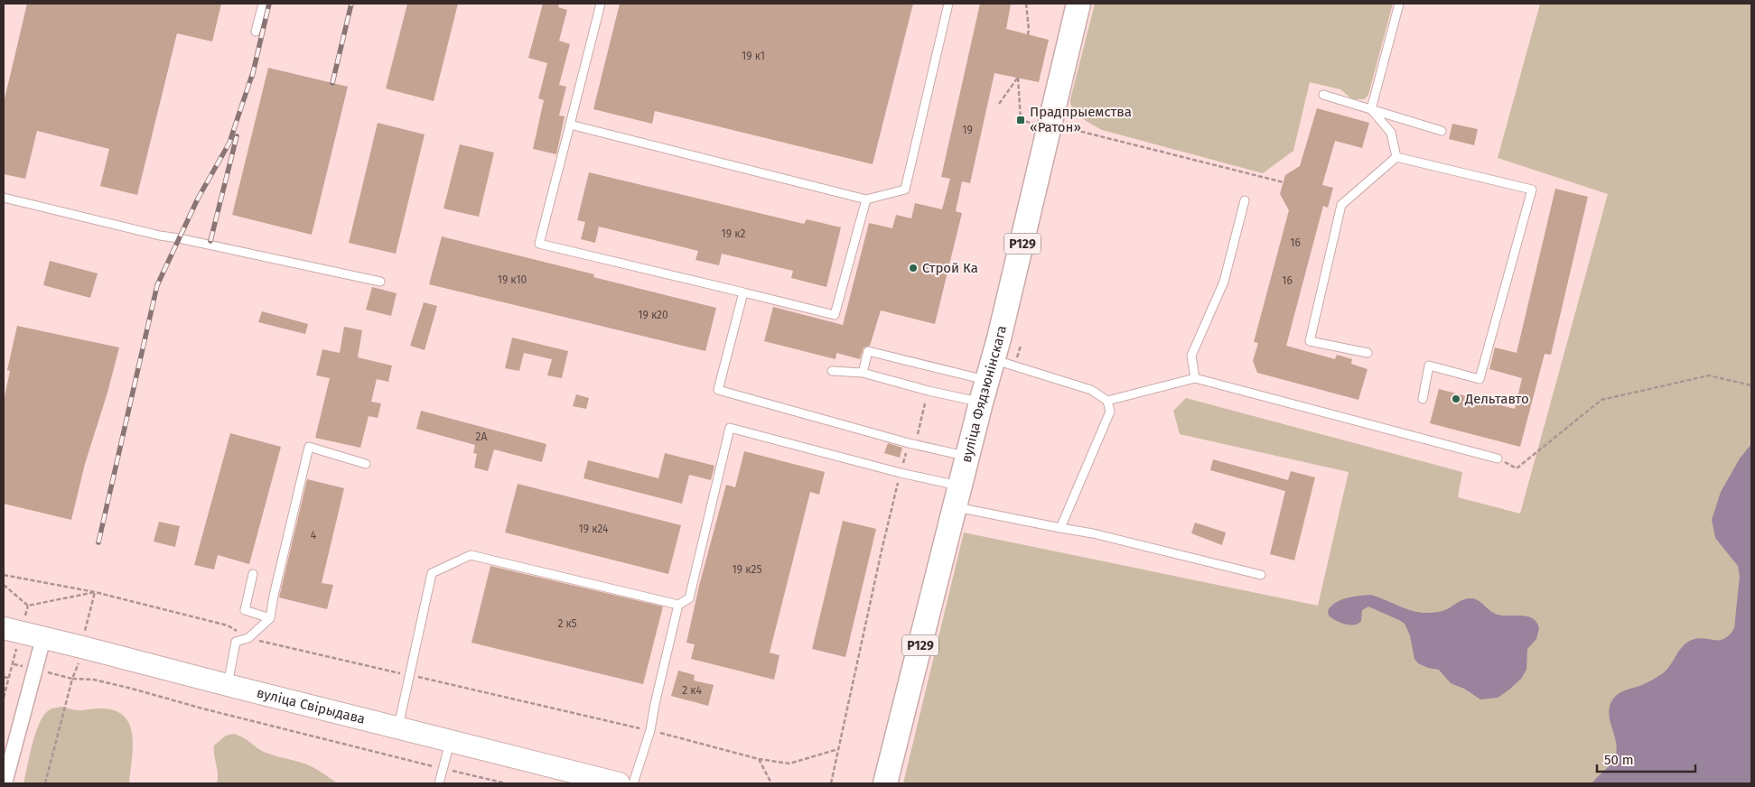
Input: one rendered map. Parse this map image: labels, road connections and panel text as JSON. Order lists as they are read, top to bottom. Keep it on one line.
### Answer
{"streets":{"main road":["Р129","вуліца Фядзюнінскага","вуліца Свірыдава"]},"places":{"transit":["Прадпрыемства «Ратон»"],"other":["Строй Ка","Дельтавто"]},"house_numbers":["19 к1","19","19 к2","16","19 к10","16","19 к20","2А","19 к24","4","19 к25","2 к5","2 к4"],"scale_bar":"50 m"}
